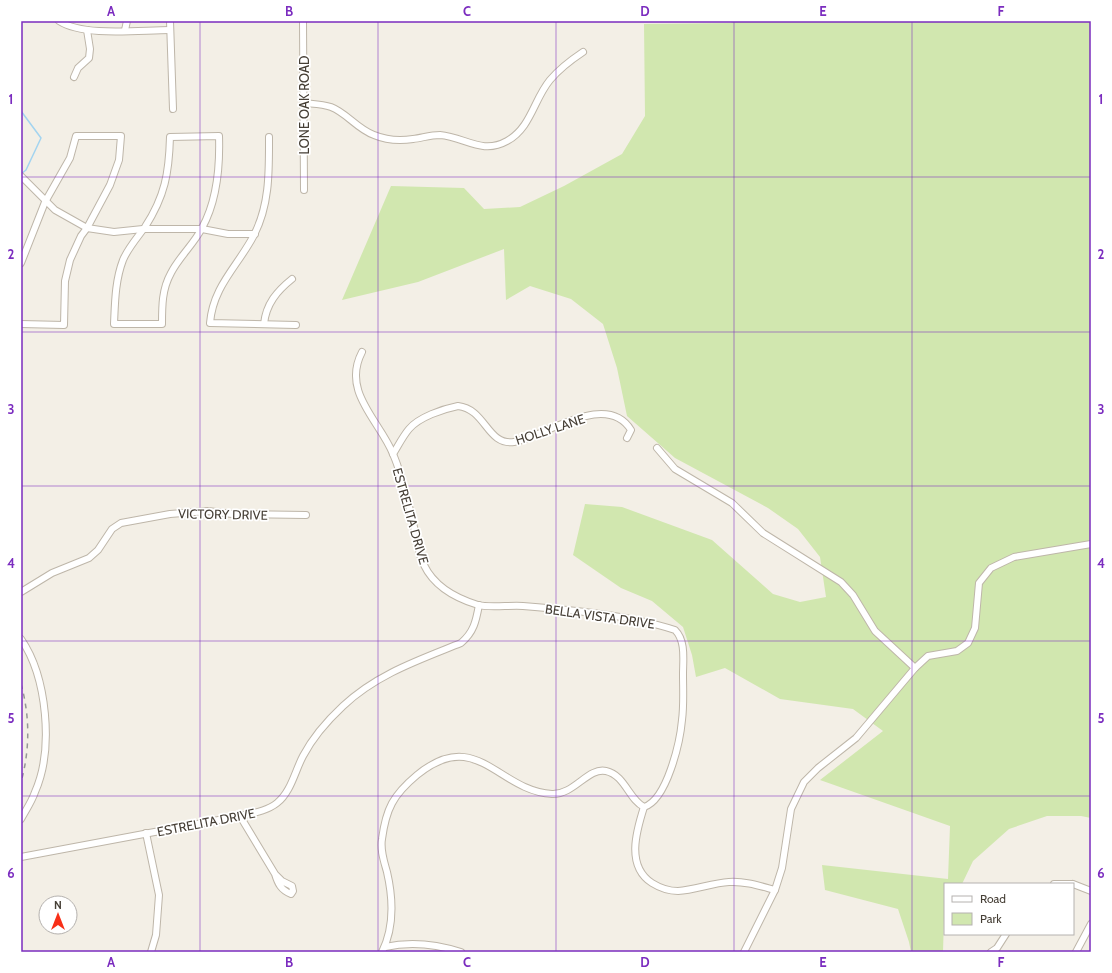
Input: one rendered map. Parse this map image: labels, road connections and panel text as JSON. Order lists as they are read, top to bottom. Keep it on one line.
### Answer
{"streets":{"street":["LONE OAK ROAD","HOLLY LANE","VICTORY DRIVE","ESTRELITA DRIVE","BELLA VISTA DRIVE"]},"crossings":[["HOLLY LANE","ESTRELITA DRIVE"],["ESTRELITA DRIVE","BELLA VISTA DRIVE"]],"legend":["Road","Park"],"north":"top","grid":{"columns":["A","B","C","D","E","F"],"rows":["1","2","3","4","5","6"]}}
